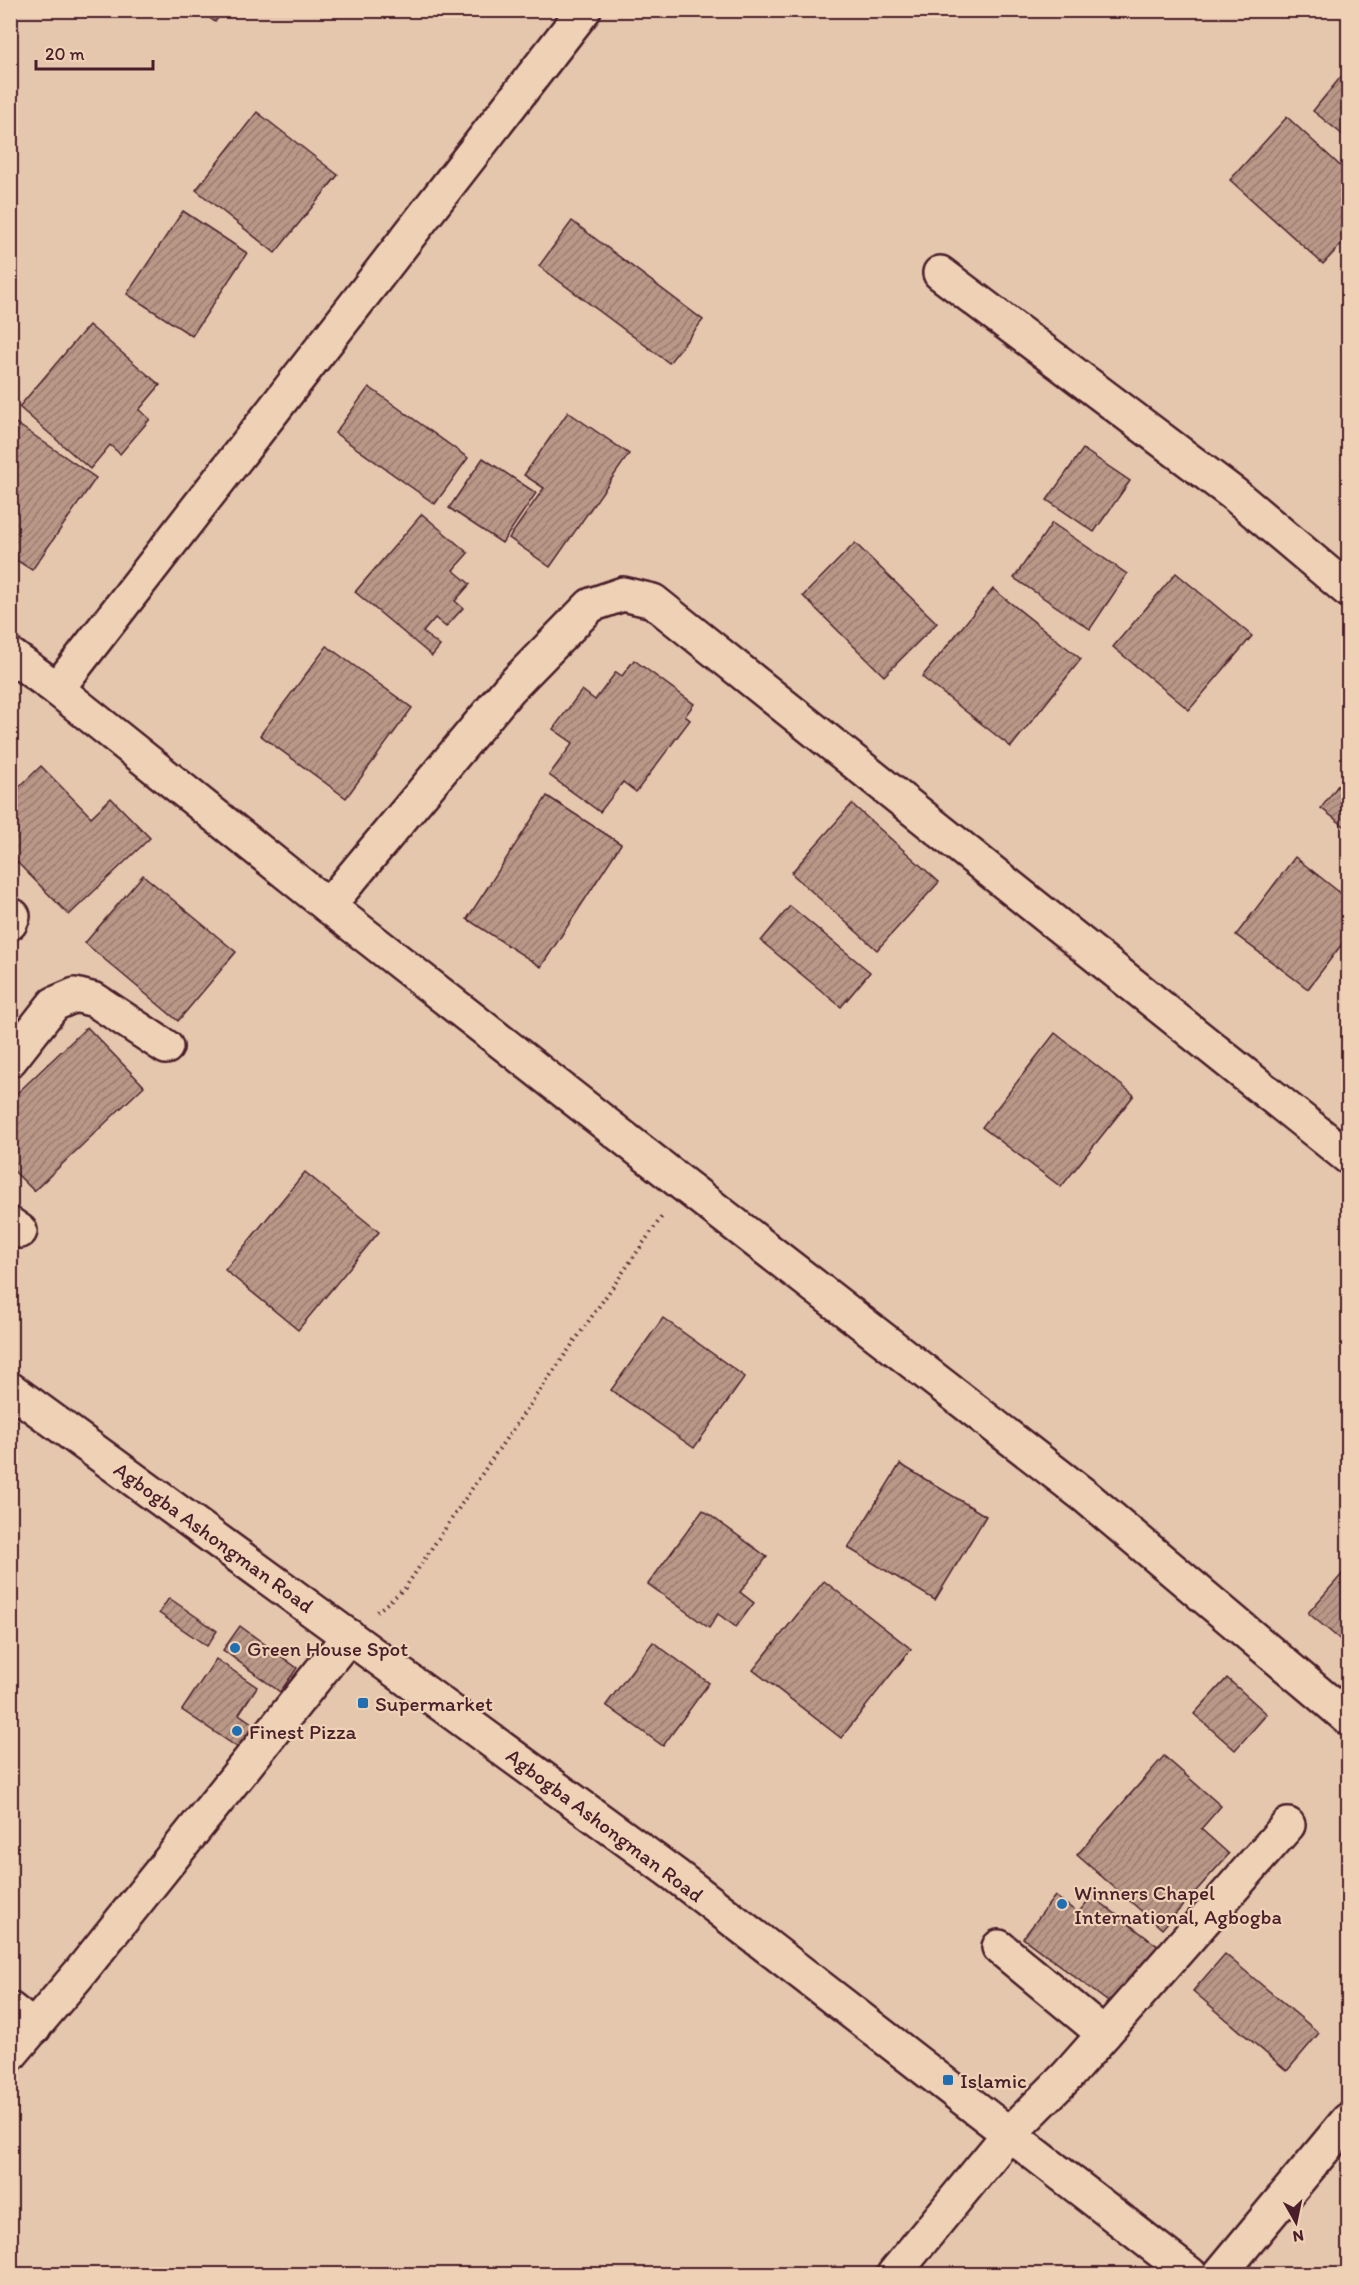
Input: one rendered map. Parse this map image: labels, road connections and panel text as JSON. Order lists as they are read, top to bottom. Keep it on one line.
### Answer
{"streets":{"street":["Agbogba Ashongman Road"]},"places":{"other":["Green House Spot","Finest Pizza","Winners Chapel International, Agbogba"],"transit":["Supermarket","Islamic"]},"scale_bar":"20 m","north":"bottom"}
